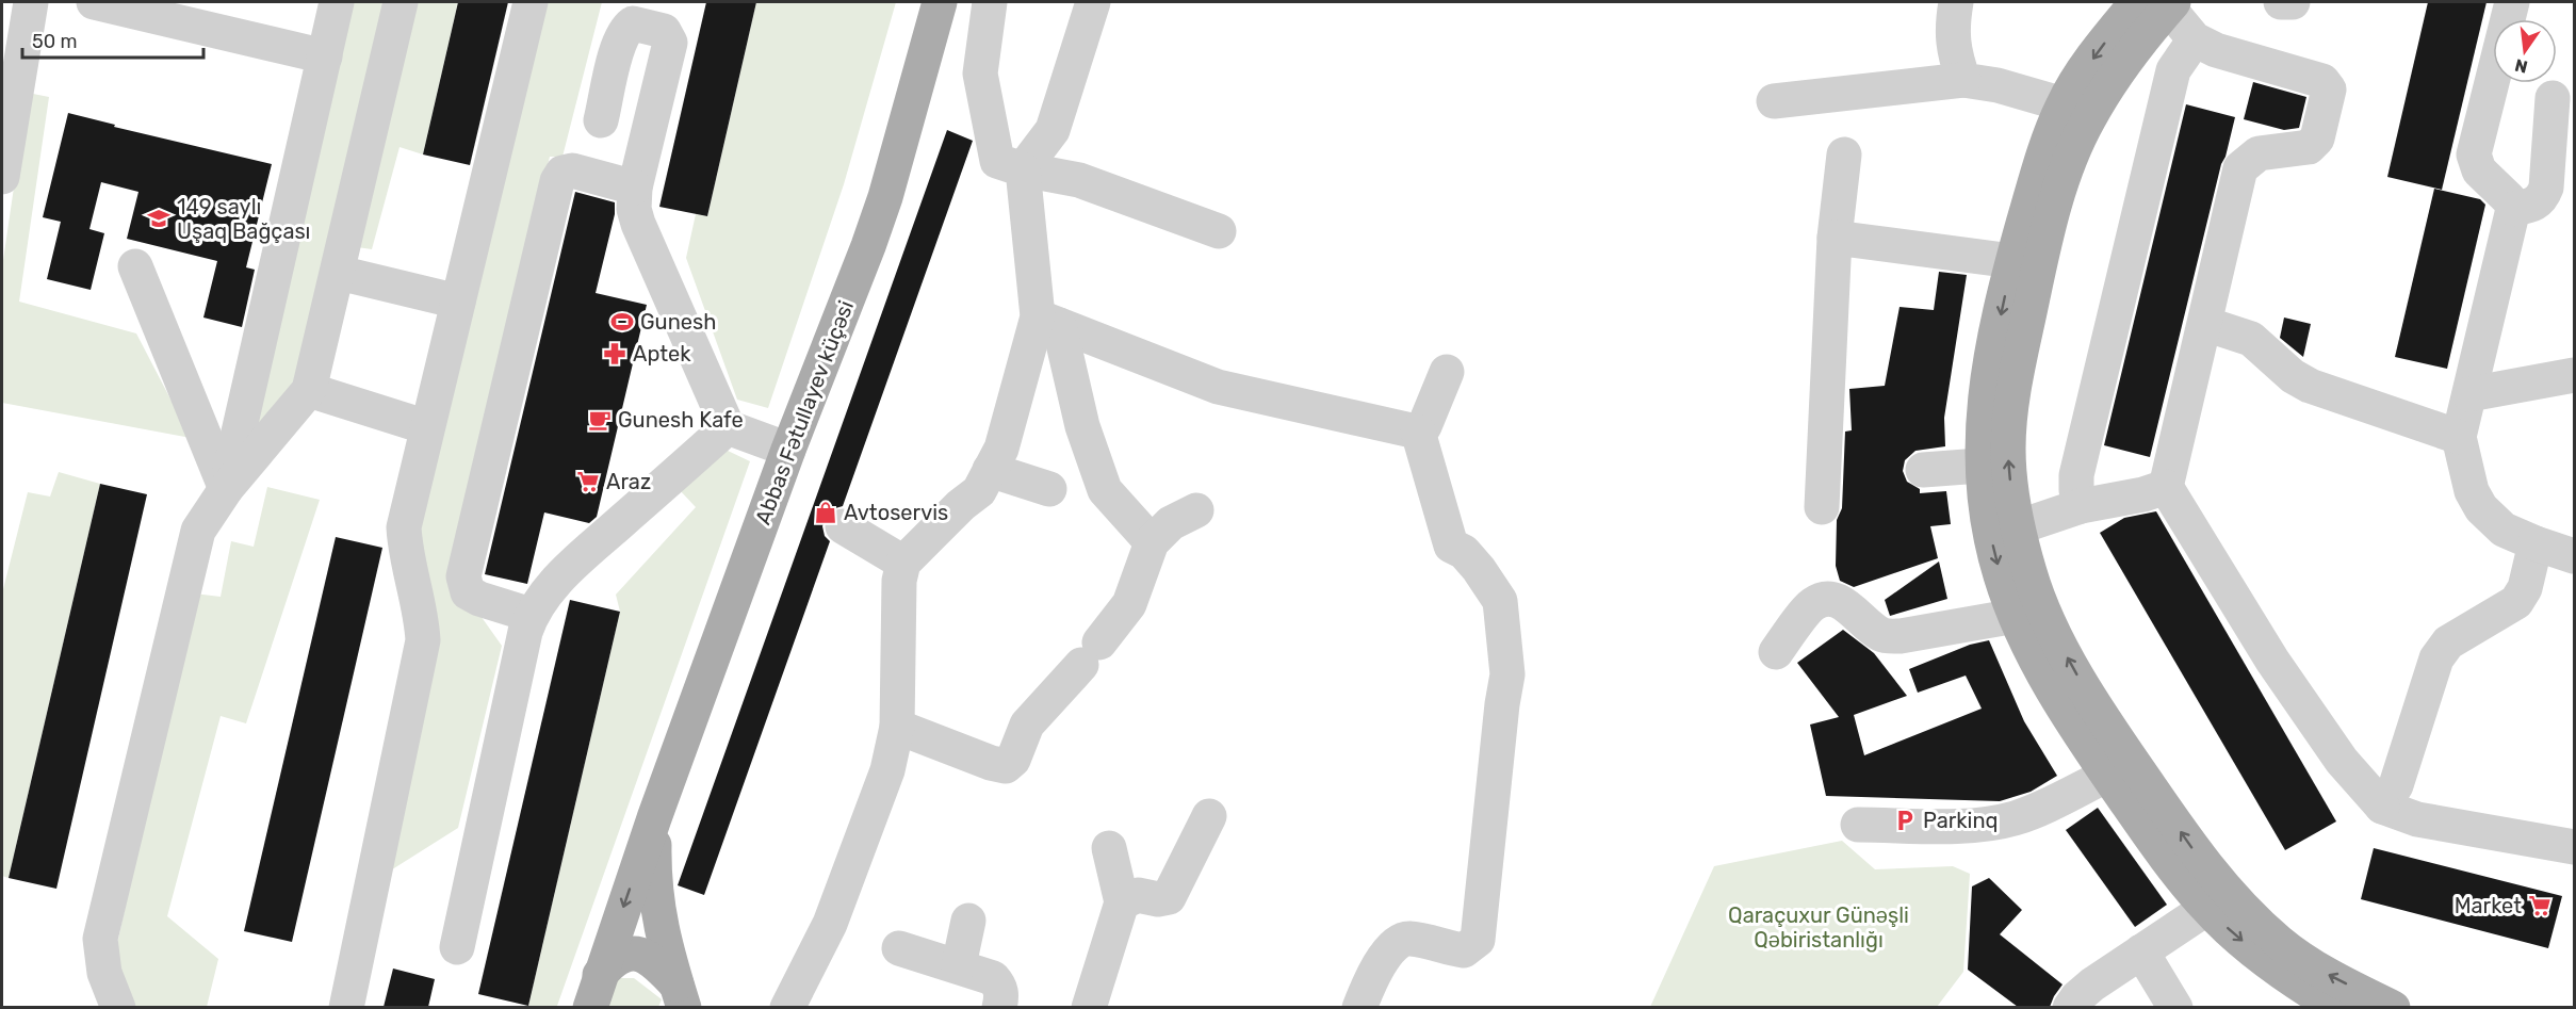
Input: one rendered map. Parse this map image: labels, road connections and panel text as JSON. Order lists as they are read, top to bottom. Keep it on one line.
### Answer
{"streets":{"main road":["Abbas Fətullayev küçəsi"]},"parks":["Qaraçuxur Günəşli Qəbiristanlığı"],"places":{"school or university":["149 saylı Uşaq Bağçası"],"sports":["Gunesh"],"pharmacy":["Aptek"],"cafe":["Gunesh Kafe"],"supermarket":["Araz","Market"],"shop":["Avtoservis"],"parking":["Parkinq"]},"scale_bar":"50 m","north":"bottom"}
